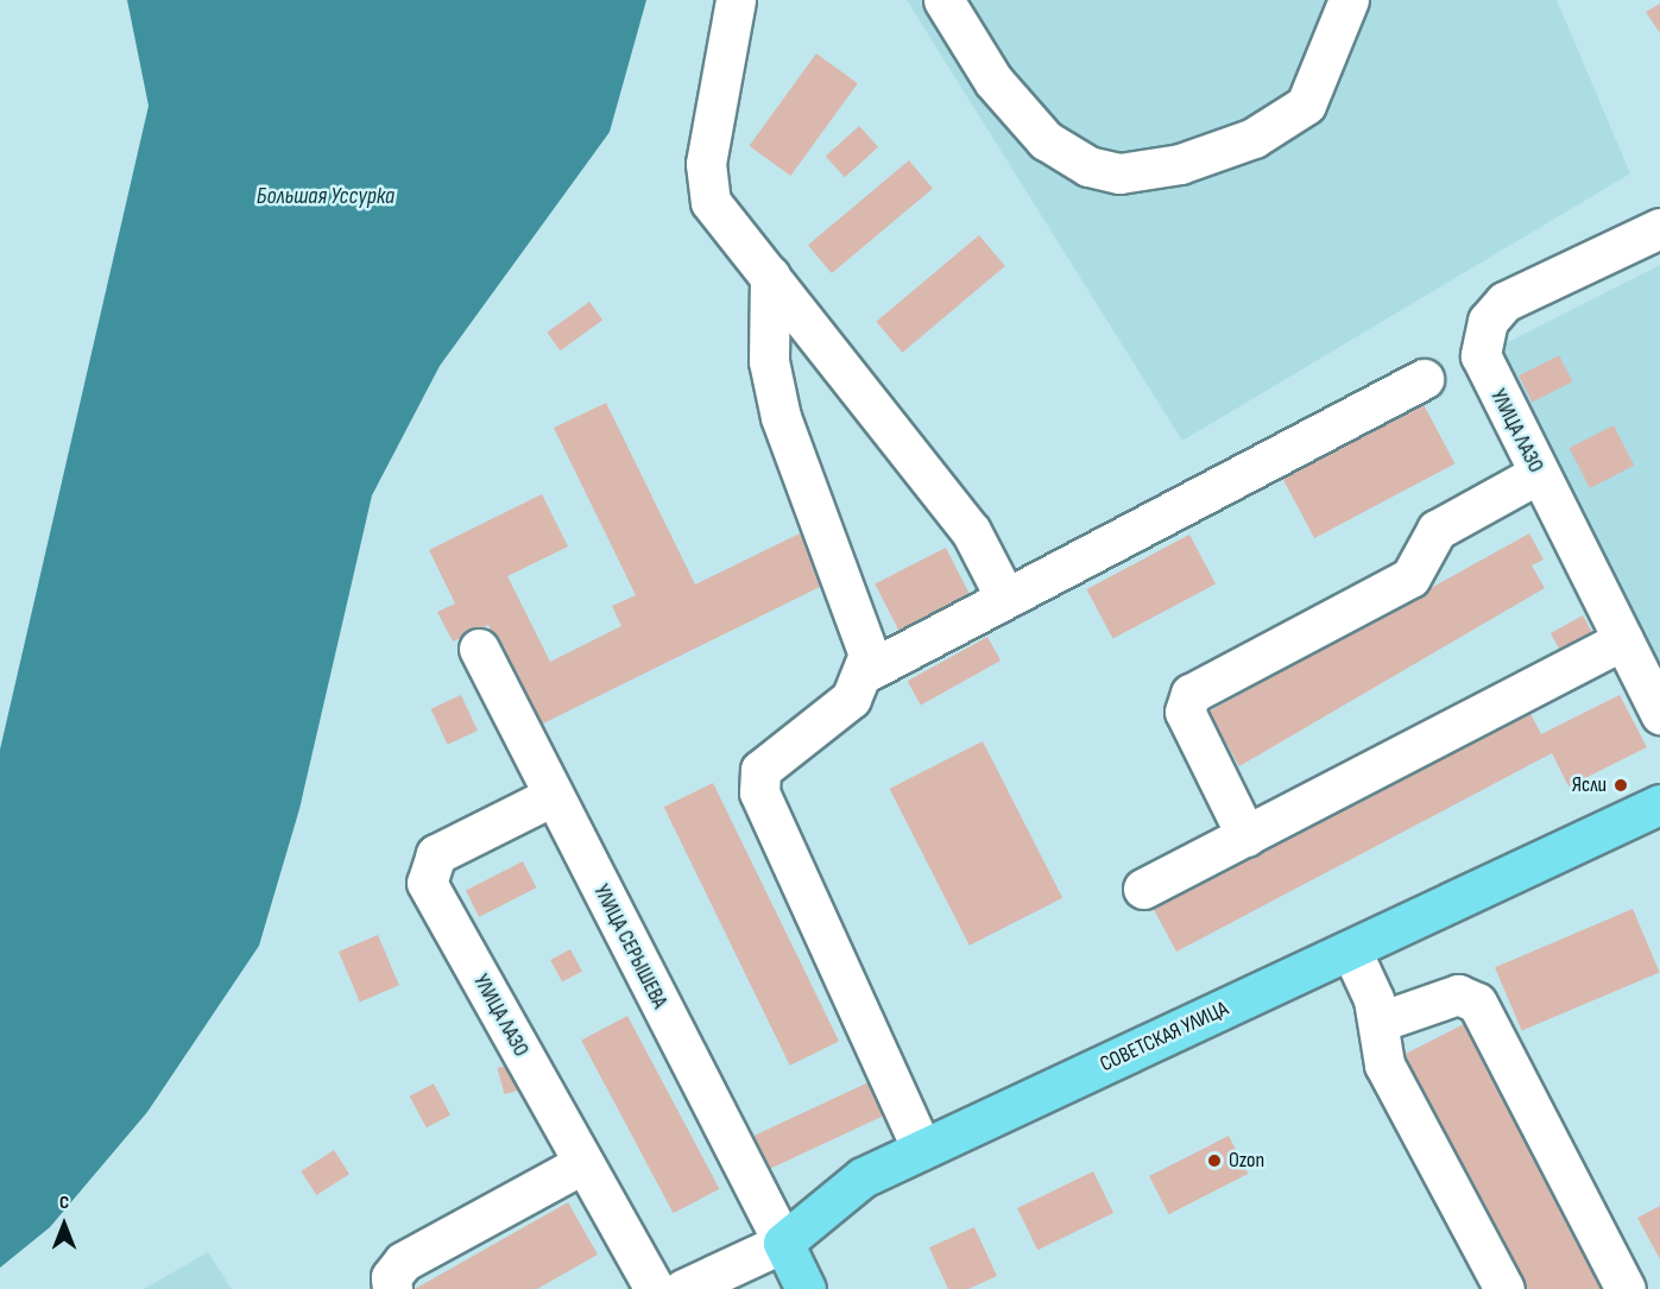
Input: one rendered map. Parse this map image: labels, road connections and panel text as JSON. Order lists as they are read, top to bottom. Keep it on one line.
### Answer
{"streets":{"main road":["СОВЕТСКАЯ УЛИЦА"],"street":["УЛИЦА ЛАЗО","УЛИЦА СЕРЫШЕВА"]},"crossings":[["УЛИЦА ЛАЗО","УЛИЦА СЕРЫШЕВА"],["УЛИЦА СЕРЫШЕВА","СОВЕТСКАЯ УЛИЦА"]],"water":["Большая Уссурка"],"places":["Ясли","Ozon"],"north":"top"}
